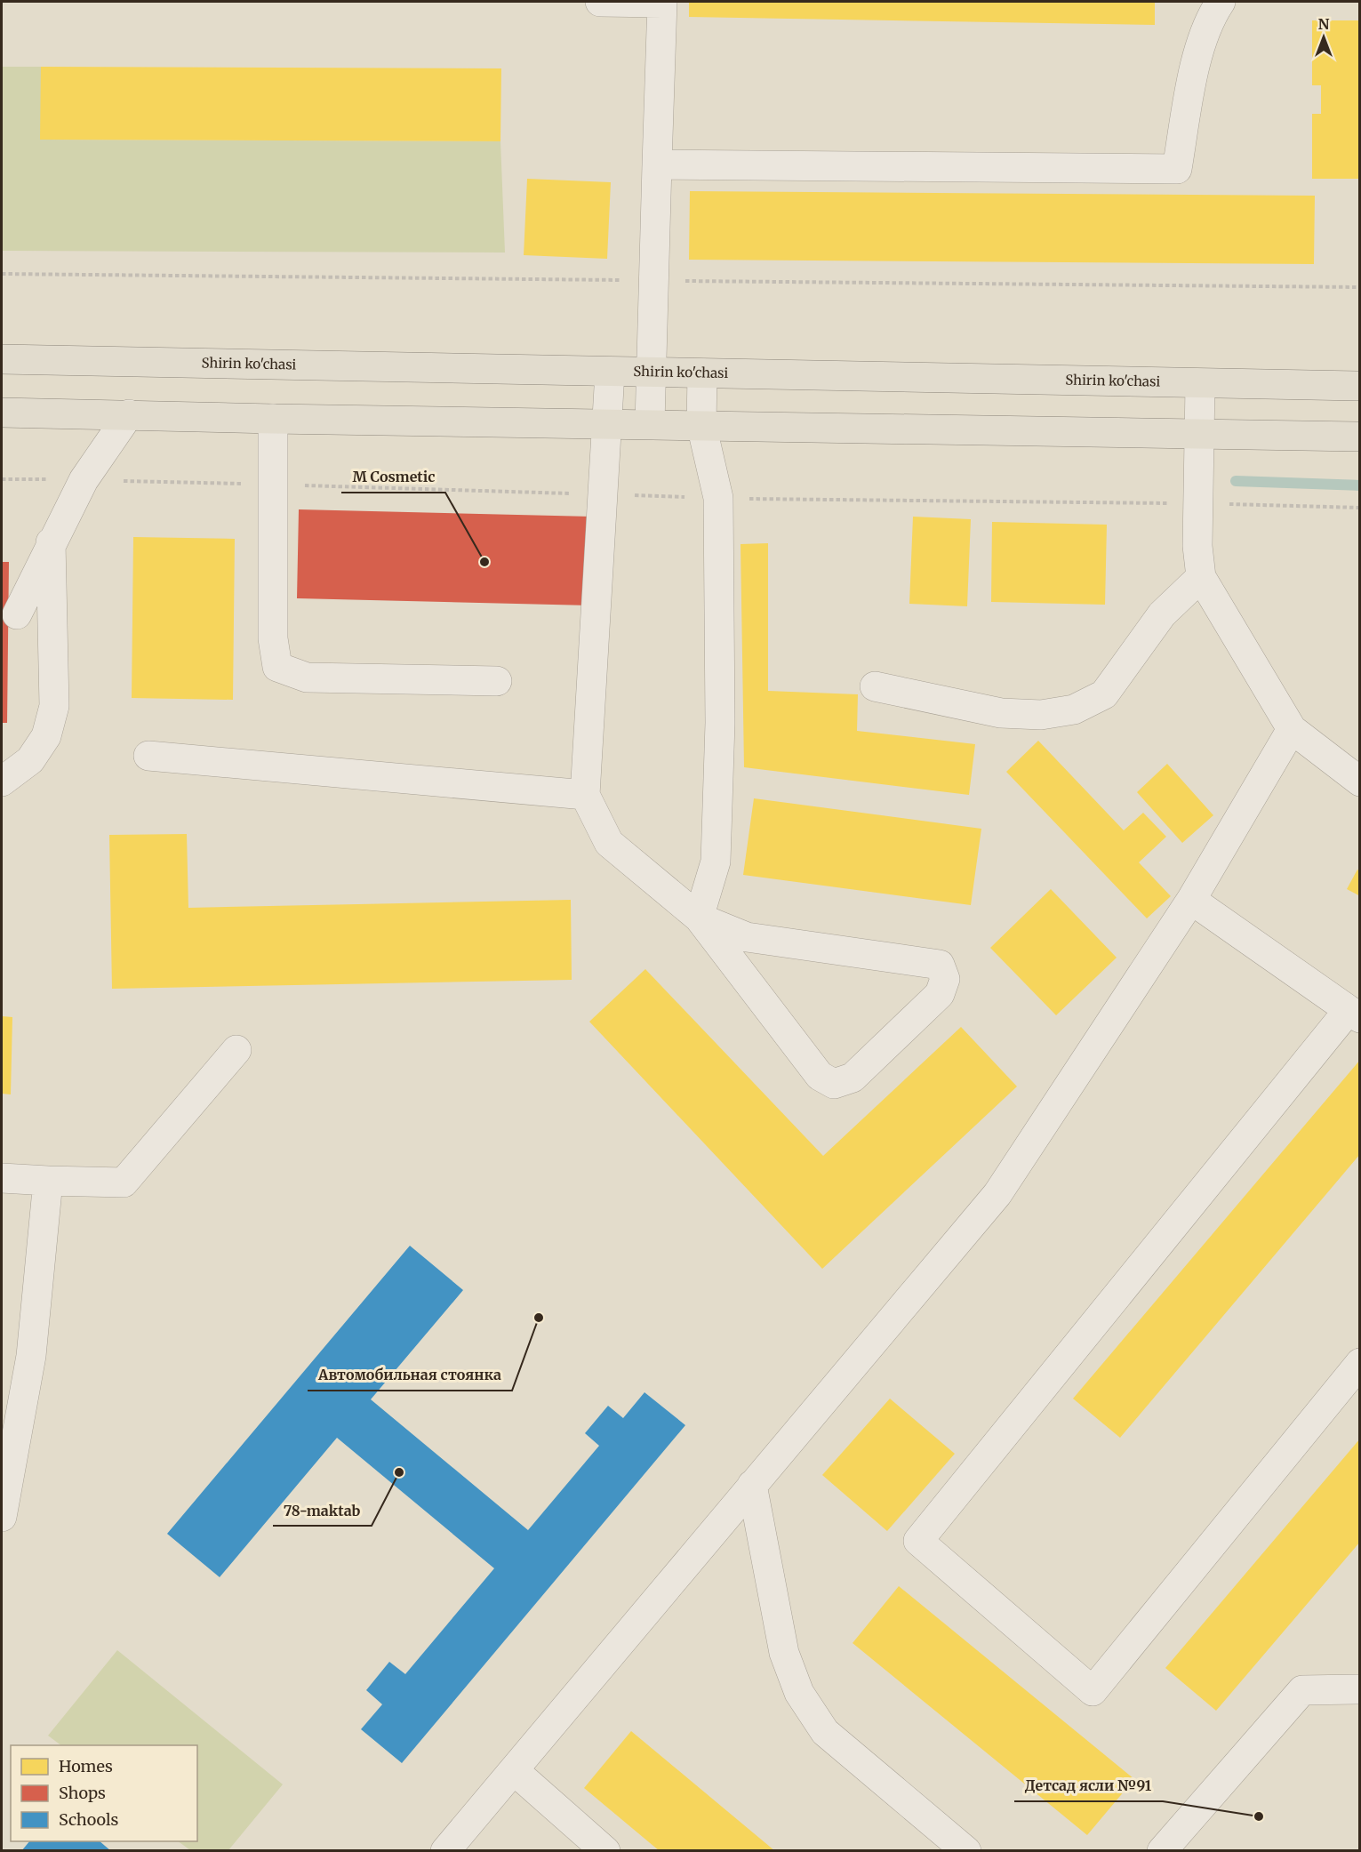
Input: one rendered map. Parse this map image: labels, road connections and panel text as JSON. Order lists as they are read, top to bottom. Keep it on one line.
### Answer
{"streets":{"main road":["Shirin ko'chasi"]},"places":["M Cosmetic","Автомобильная стоянка","78-maktab","Детсад ясли №91"],"legend":["Homes","Shops","Schools"],"north":"top"}
